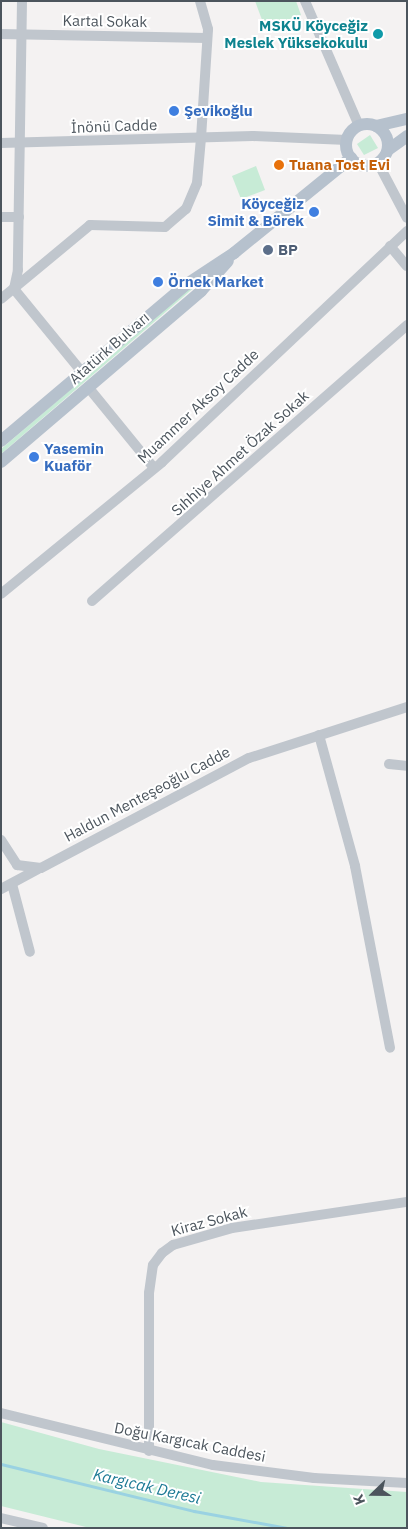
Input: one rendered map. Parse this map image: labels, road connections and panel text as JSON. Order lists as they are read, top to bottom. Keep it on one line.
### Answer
{"streets":{"main road":["Atatürk Bulvarı"],"street":["Kartal Sokak","İnönü Cadde","Muammer Aksoy Cadde","Sıhhiye Ahmet Özak Sokak","Haldun Menteşeoğlu Cadde","Kiraz Sokak","Doğu Kargıcak Caddesi"]},"crossings":[["İnönü Cadde","Atatürk Bulvarı"],["Kiraz Sokak","Doğu Kargıcak Caddesi"]],"water":["Kargıcak Deresi"],"places":["MSKÜ Köyceğiz Meslek Yüksekokulu","Şevikoğlu","Tuana Tost Evi","Köyceğiz Simit & Börek","BP","Örnek Market","Yasemin Kuaför"],"north":"left"}
